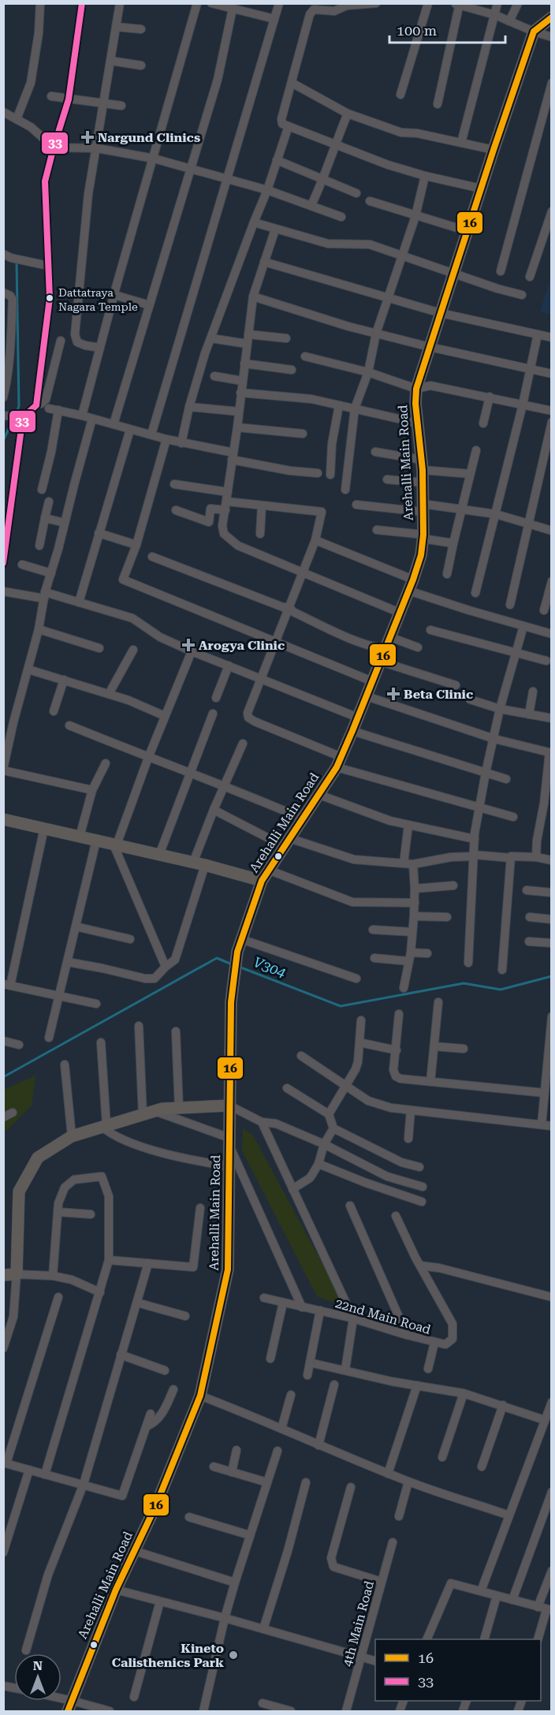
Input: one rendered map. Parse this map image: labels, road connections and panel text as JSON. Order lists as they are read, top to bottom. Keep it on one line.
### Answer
{"streets":{"street":["Arehalli Main Road","22nd Main Road","4th Main Road"]},"water":["V304"],"places":{"health":["Nargund Clinics","Arogya Clinic","Beta Clinic"],"other":["Dattatraya Nagara Temple","Kineto Calisthenics Park"]},"lines":["transit line 33","transit line 16"],"legend":["16","33"],"scale_bar":"100 m","north":"top"}
